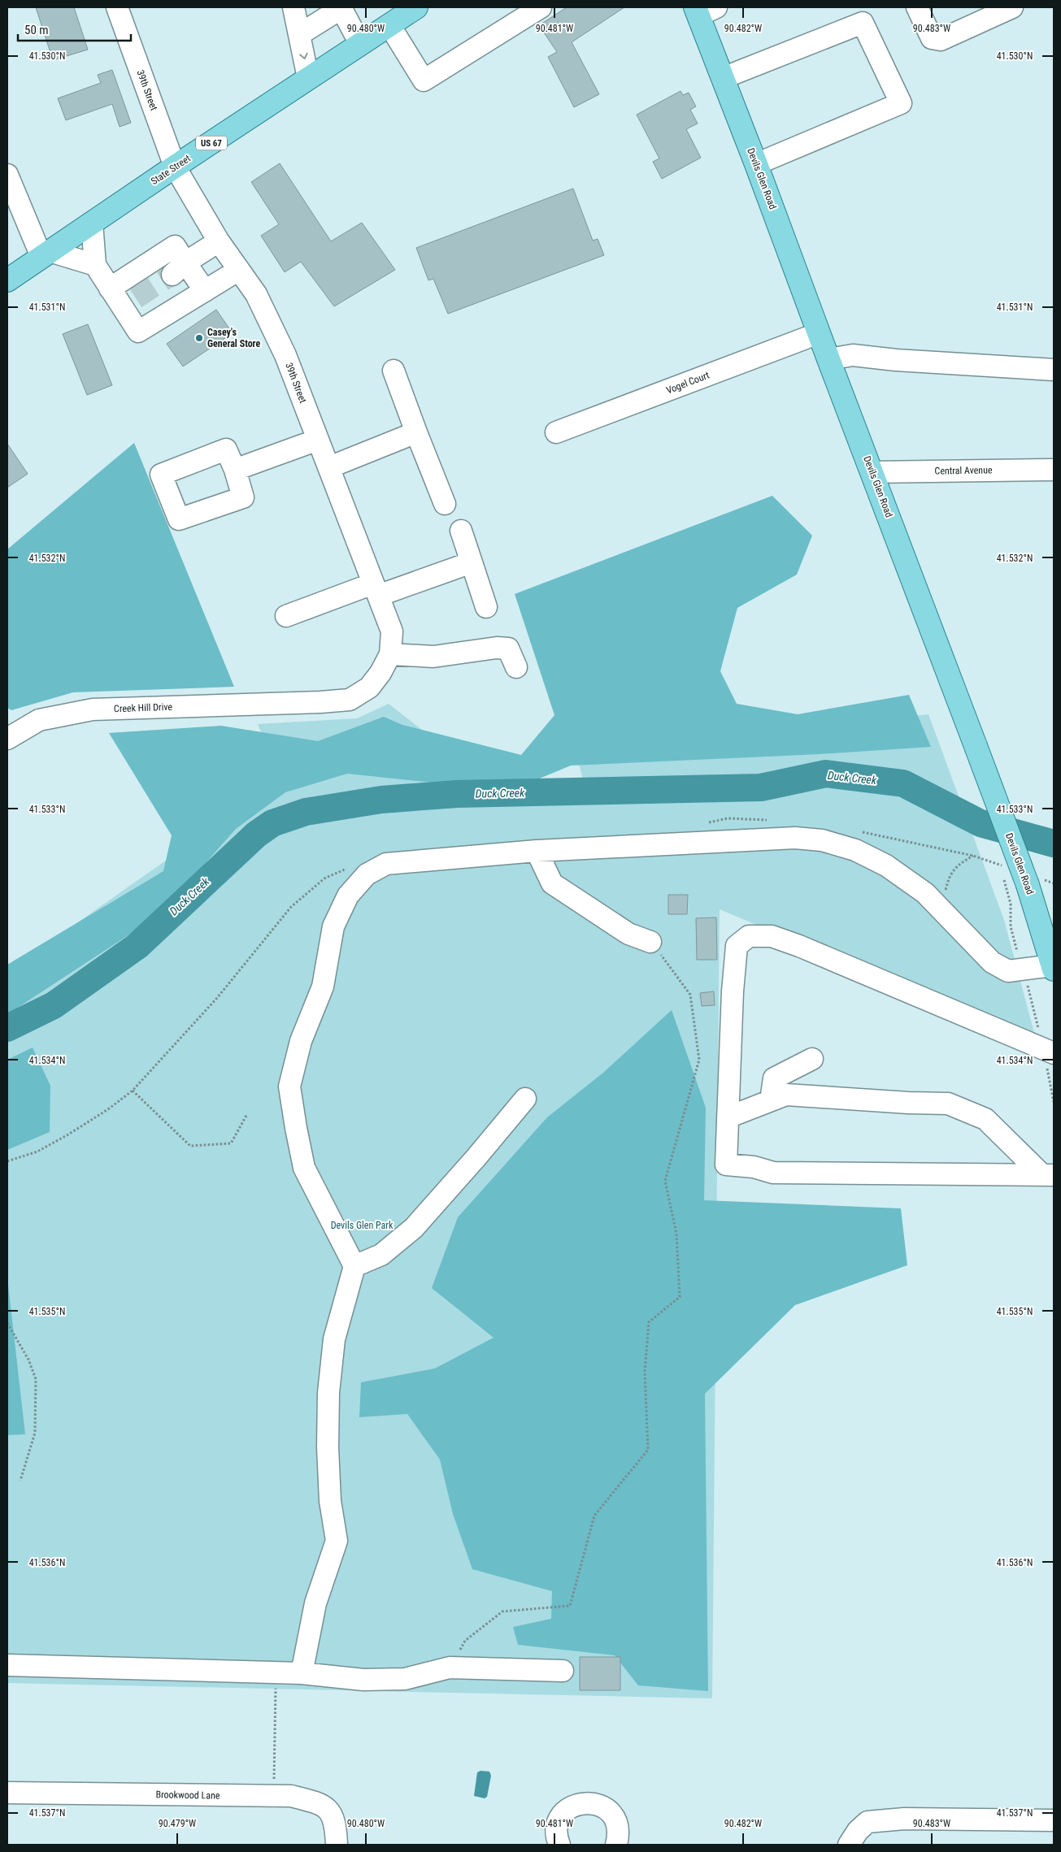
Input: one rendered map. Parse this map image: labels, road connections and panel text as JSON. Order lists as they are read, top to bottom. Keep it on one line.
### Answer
{"streets":{"main road":["US 67","State Street","Devils Glen Road"],"street":["39th Street","Vogel Court","Central Avenue","Creek Hill Drive","Brookwood Lane"]},"crossings":[["39th Street","State Street"],["39th Street","Creek Hill Drive"],["Devils Glen Road","Vogel Court"],["Devils Glen Road","Central Avenue"]],"water":["Duck Creek"],"parks":["Devils Glen Park"],"places":["Casey's General Store"],"scale_bar":"50 m","coordinates":["90.480°W","90.481°W","90.482°W","90.483°W","41.530°N","41.531°N","41.532°N","41.533°N","41.534°N","41.535°N","41.536°N","41.537°N","90.479°W"]}
